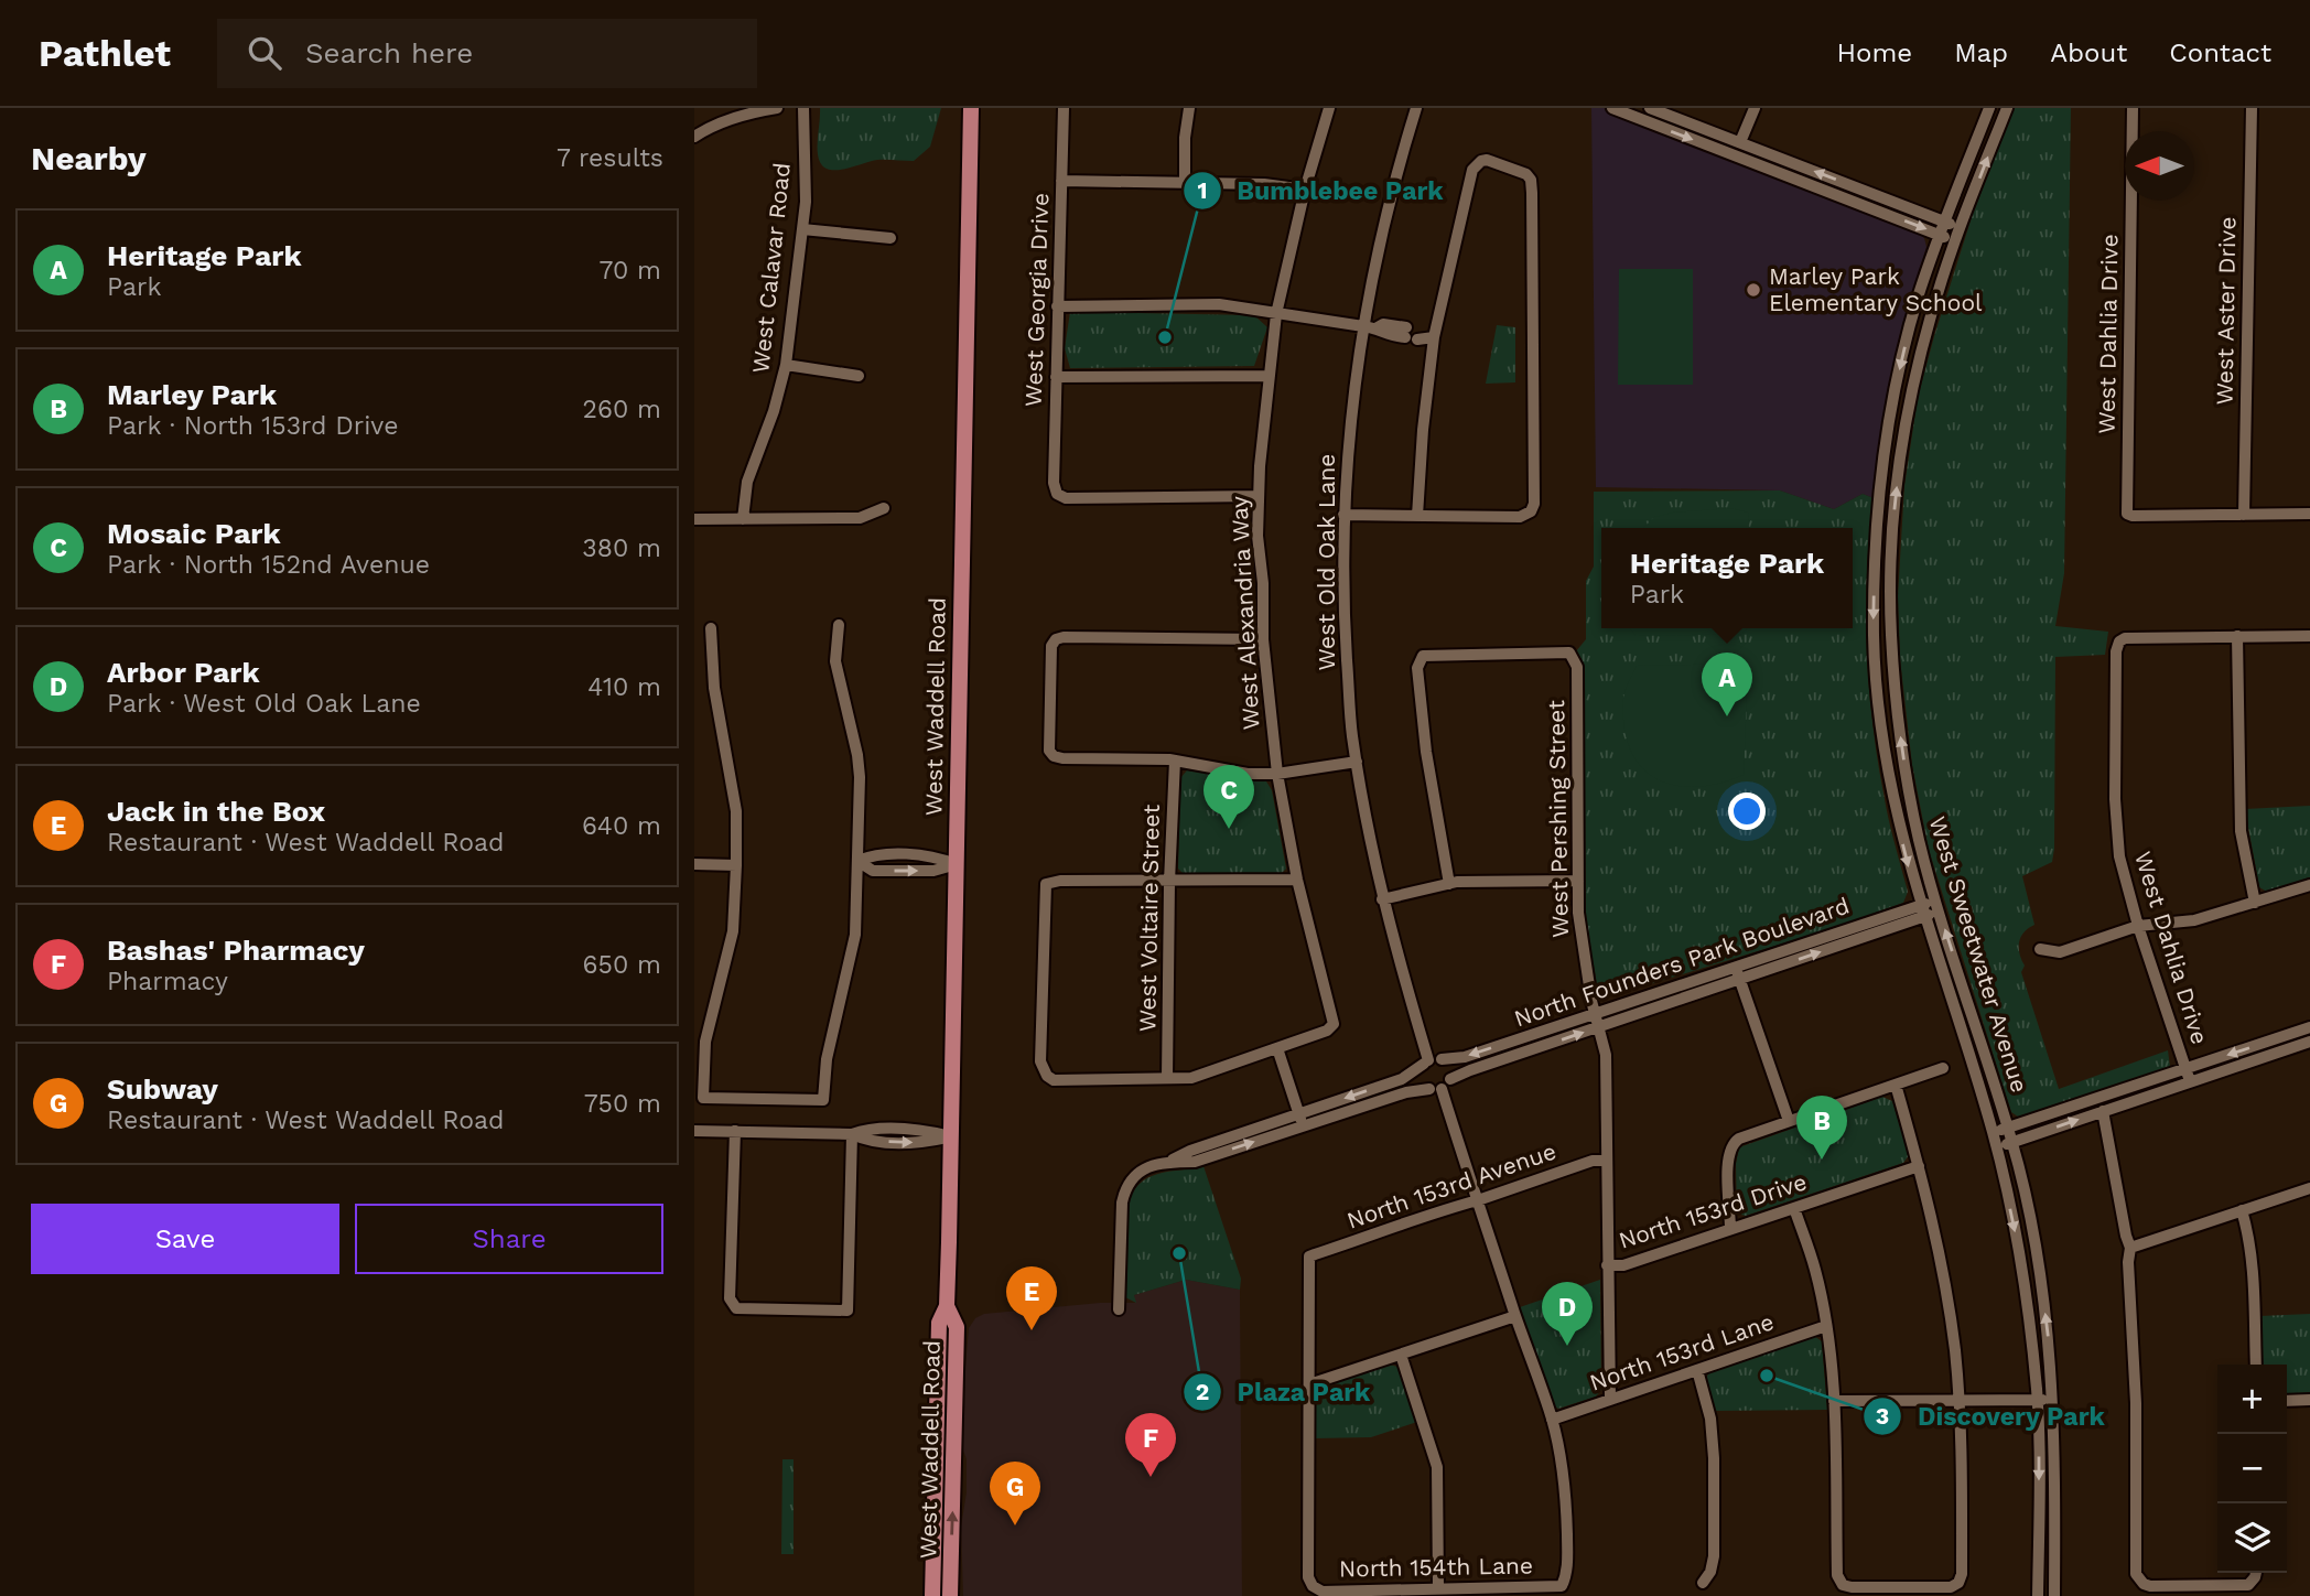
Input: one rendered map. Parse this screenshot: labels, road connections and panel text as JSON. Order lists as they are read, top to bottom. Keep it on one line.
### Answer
{"streets":{"main road":["West Waddell Road"],"street":["West Calavar Road","West Georgia Drive","West Aster Drive","West Dahlia Drive","West Old Oak Lane","West Alexandria Way","West Pershing Street","West Voltaire Street","West Sweetwater Avenue","North Founders Park Boulevard","North 153rd Avenue","North 153rd Drive","North 153rd Lane","North 154th Lane"]},"crossings":[["West Georgia Drive","West Alexandria Way"],["West Aster Drive","West Dahlia Drive"],["West Old Oak Lane","North Founders Park Boulevard"],["West Pershing Street","North Founders Park Boulevard"],["West Pershing Street","North 153rd Avenue"],["West Pershing Street","North 153rd Drive"],["West Pershing Street","North 153rd Lane"],["West Sweetwater Avenue","North Founders Park Boulevard"],["North 153rd Avenue","North 154th Lane"],["North 153rd Lane","North 154th Lane"]],"places":["Marley Park Elementary School","Bumblebee Park","Plaza Park","Discovery Park"],"north":"left","page":{"header":"Pathlet","search":"Search here","nav":["Home","Map","About","Contact"],"heading":["Nearby","7 results"],"list":[{"mark":"A","name":"Heritage Park","note":"Park","value":"70 m"},{"mark":"B","name":"Marley Park","note":"Park · North 153rd Drive","value":"260 m"},{"mark":"C","name":"Mosaic Park","note":"Park · North 152nd Avenue","value":"380 m"},{"mark":"D","name":"Arbor Park","note":"Park · West Old Oak Lane","value":"410 m"},{"mark":"E","name":"Jack in the Box","note":"Restaurant · West Waddell Road","value":"640 m"},{"mark":"F","name":"Bashas' Pharmacy","note":"Pharmacy","value":"650 m"},{"mark":"G","name":"Subway","note":"Restaurant · West Waddell Road","value":"750 m"}],"popup":["Heritage Park","Park"],"pins":["A","C","B","E","D","F","G"],"buttons":["Save","Share"],"map_buttons":["+","−"]}}
